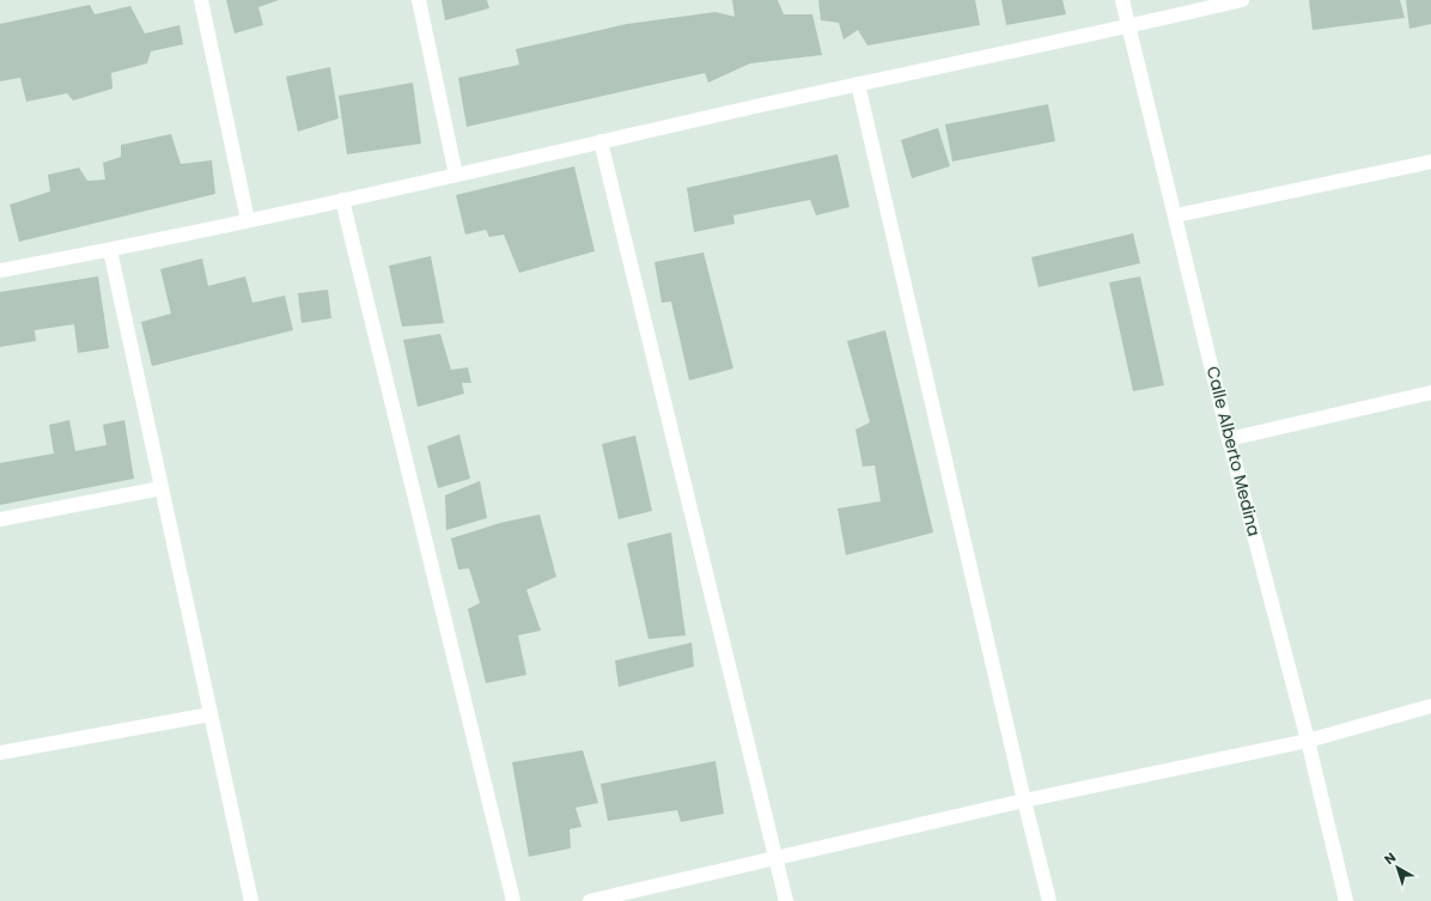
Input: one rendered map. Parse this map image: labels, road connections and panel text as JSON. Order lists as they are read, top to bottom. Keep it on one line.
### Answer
{"streets":{"street":["Calle Alberto Medina"]},"north":"top left"}
